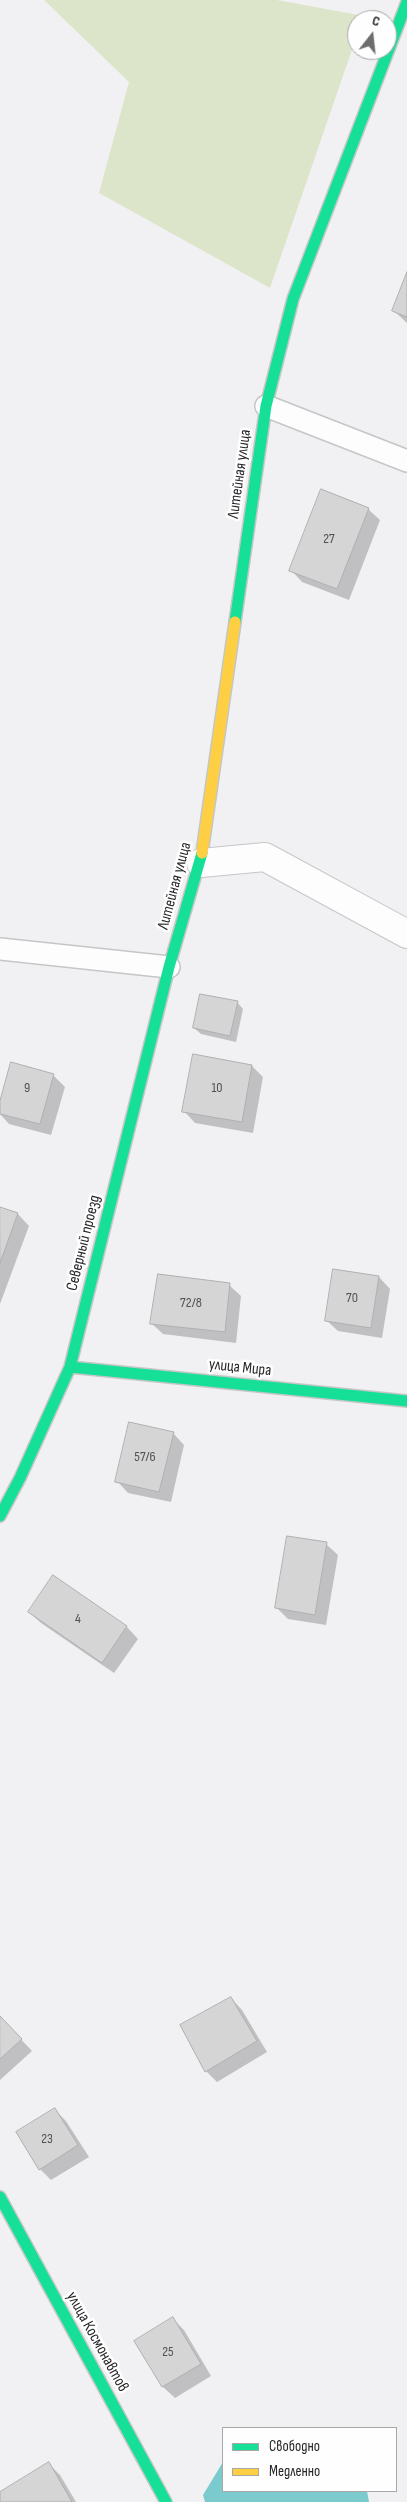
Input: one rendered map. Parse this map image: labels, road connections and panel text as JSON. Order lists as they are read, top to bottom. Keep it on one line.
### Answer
{"streets":{"street":["Литейная улица","Северный проезд","улица Мира","улица Космонавтов"]},"crossings":[["Литейная улица","Северный проезд"],["Северный проезд","улица Мира"]],"house_numbers":["27","9","10","70","72/8","57/6","4","23","25"],"legend":["Свободно","Медленно"],"north":"top"}
